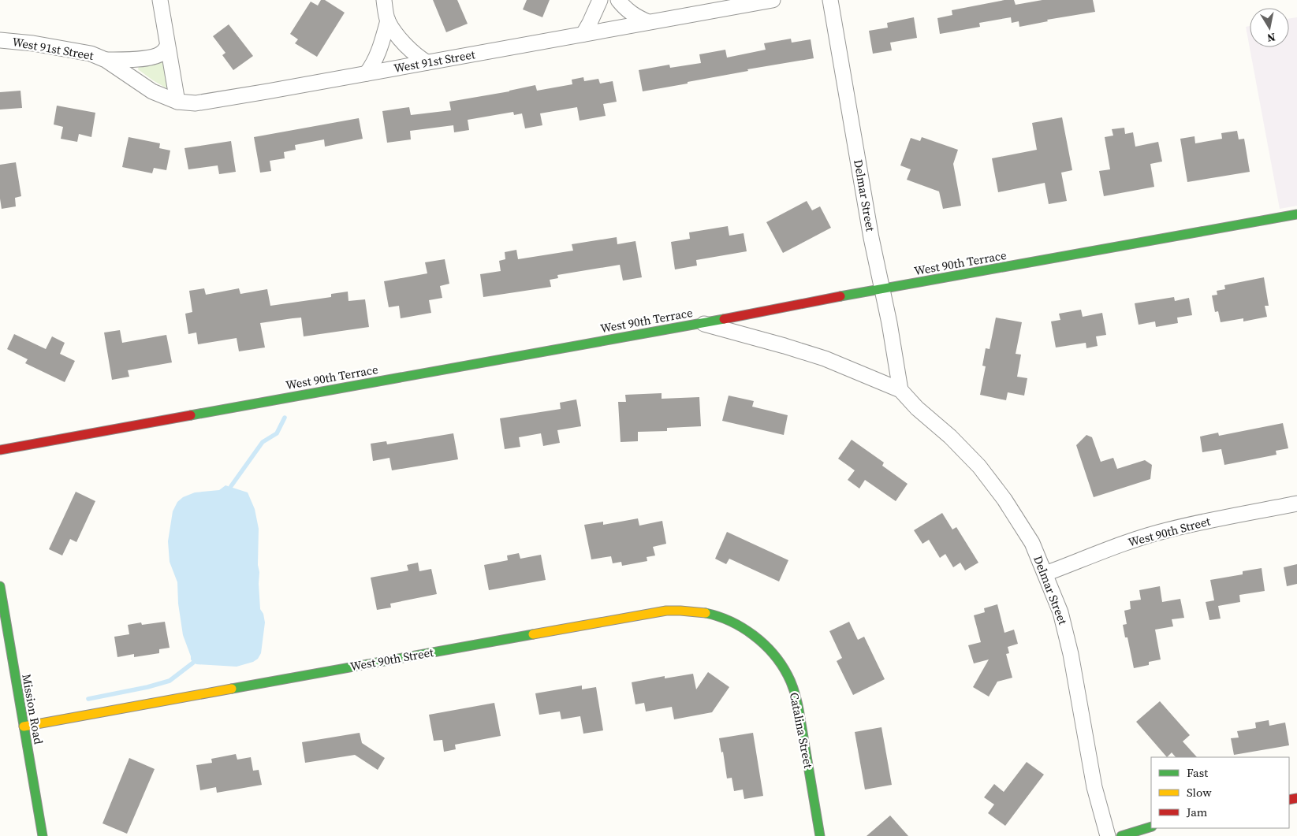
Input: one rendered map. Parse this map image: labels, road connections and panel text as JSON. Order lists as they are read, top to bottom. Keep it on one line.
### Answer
{"streets":{"street":["West 91st Street","Delmar Street","West 90th Terrace","West 90th Street","Mission Road","Catalina Street"]},"crossings":[["Delmar Street","West 90th Terrace"],["Delmar Street","West 90th Street"],["West 90th Street","Mission Road"],["West 90th Street","Catalina Street"]],"legend":["Fast","Slow","Jam"],"north":"bottom"}
